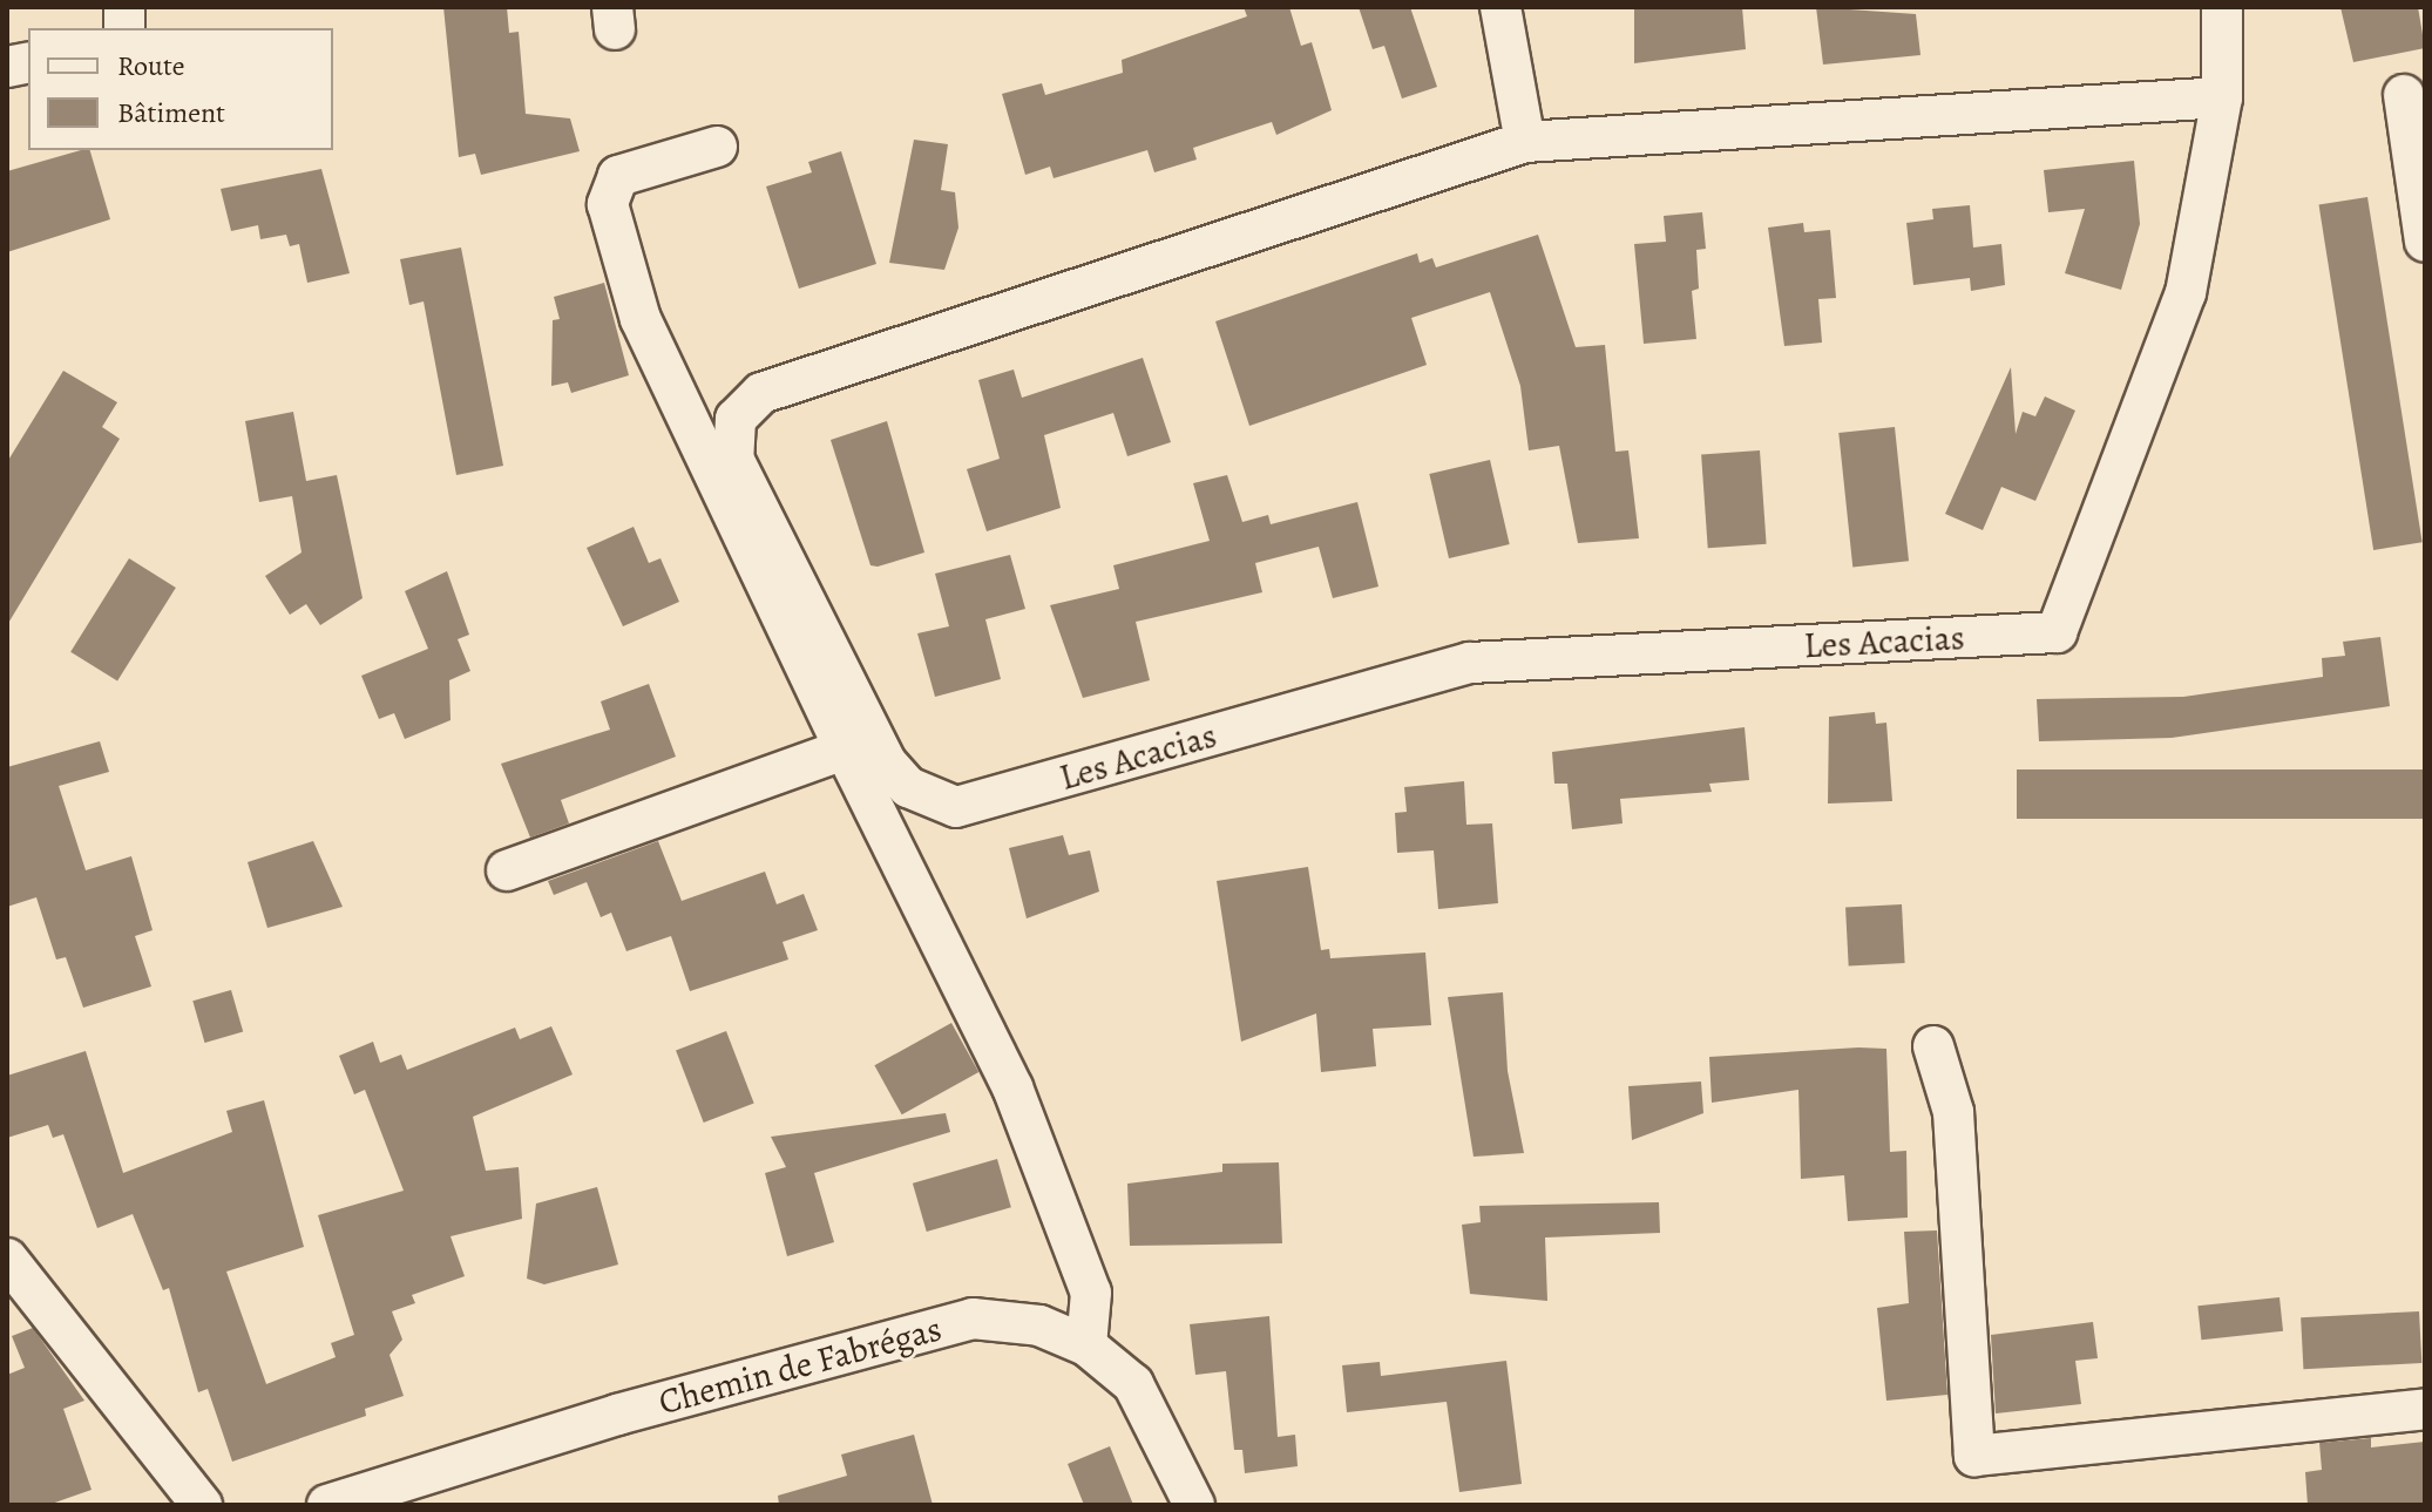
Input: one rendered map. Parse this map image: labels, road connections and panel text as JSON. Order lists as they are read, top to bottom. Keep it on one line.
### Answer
{"streets":{"street":["Les Acacias","Chemin de Fabrégas"]},"legend":["Route","Bâtiment"]}
